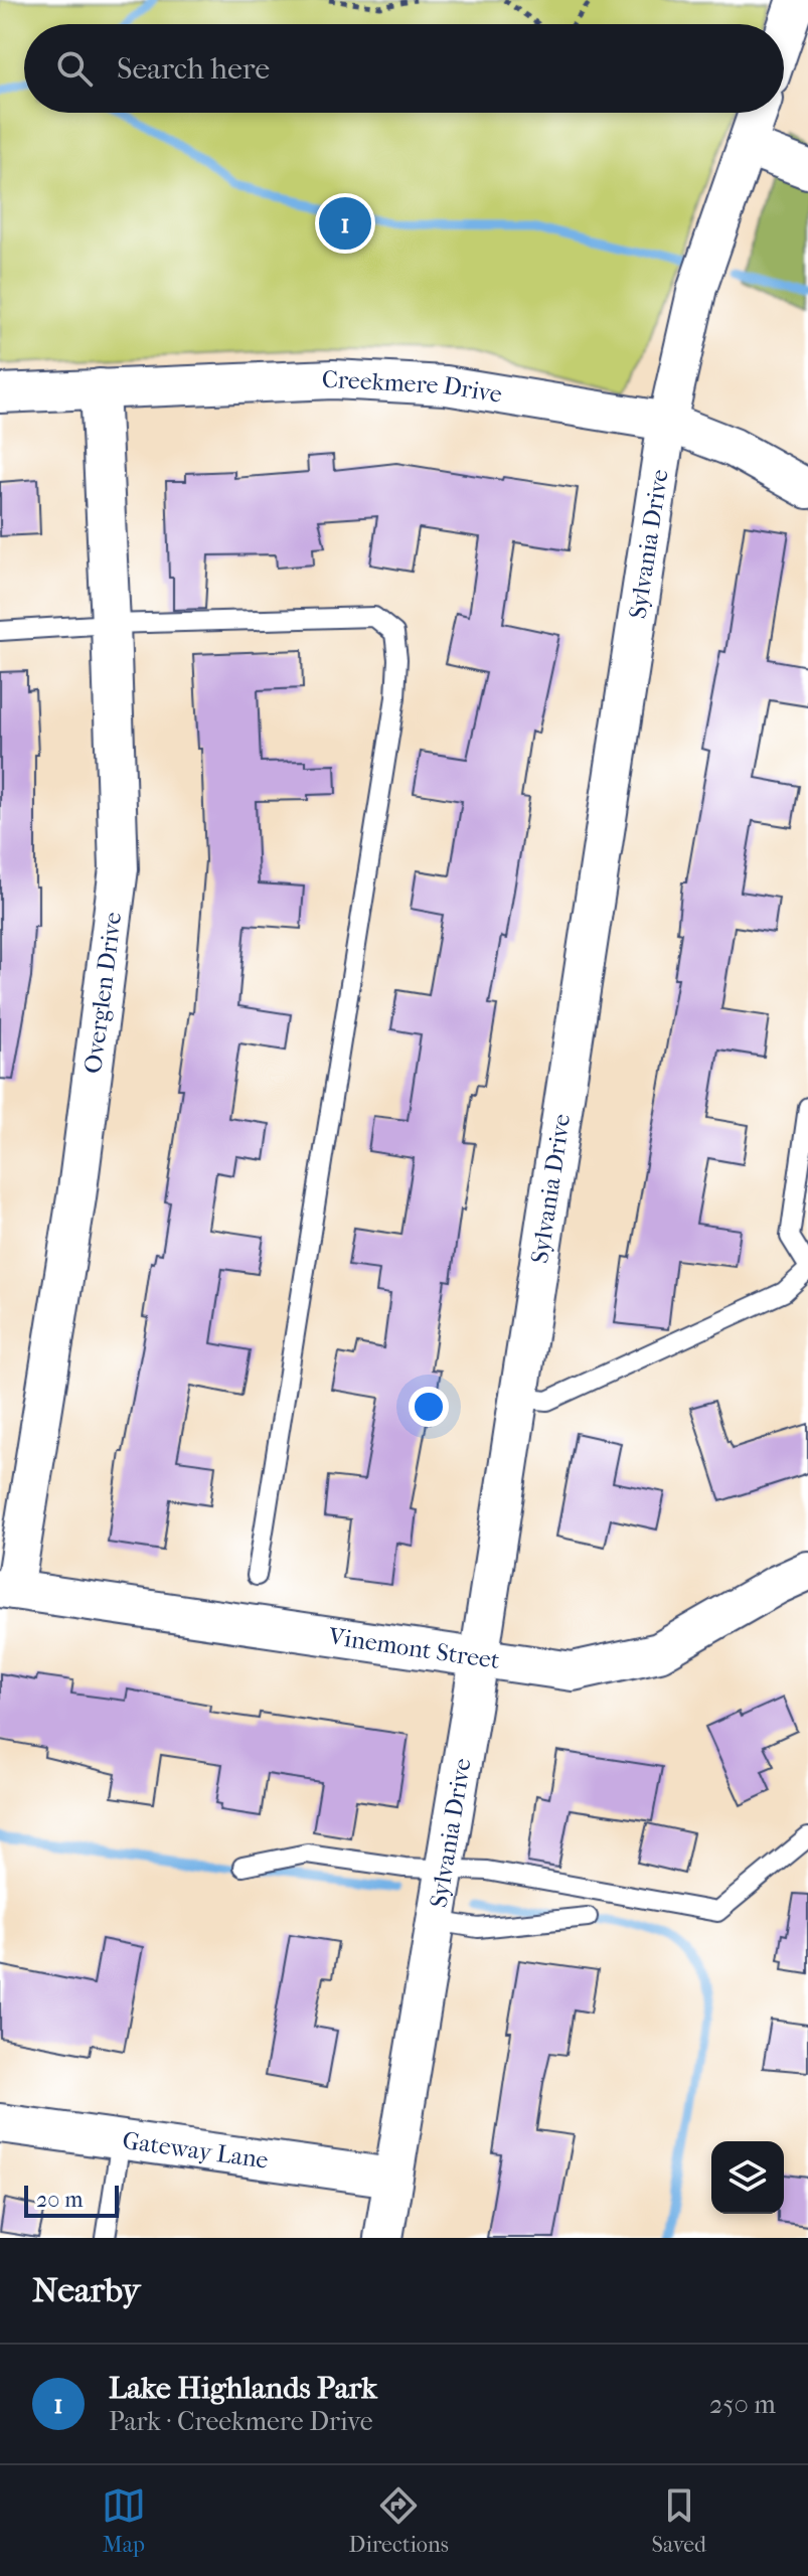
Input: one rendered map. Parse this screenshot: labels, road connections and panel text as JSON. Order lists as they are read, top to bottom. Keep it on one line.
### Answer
{"streets":{"street":["Creekmere Drive","Sylvania Drive","Overglen Drive","Vinemont Street","Gateway Lane"]},"crossings":[["Creekmere Drive","Sylvania Drive"],["Creekmere Drive","Overglen Drive"],["Sylvania Drive","Vinemont Street"],["Sylvania Drive","Gateway Lane"],["Overglen Drive","Vinemont Street"]],"scale_bar":"20 m","page":{"search":"Search here","pins":"1","scale":"20 m","heading":"Nearby","list":[{"mark":"1","name":"Lake Highlands Park","note":"Park · Creekmere Drive","value":"250 m"}],"nav":["Map","Directions","Saved"]}}
